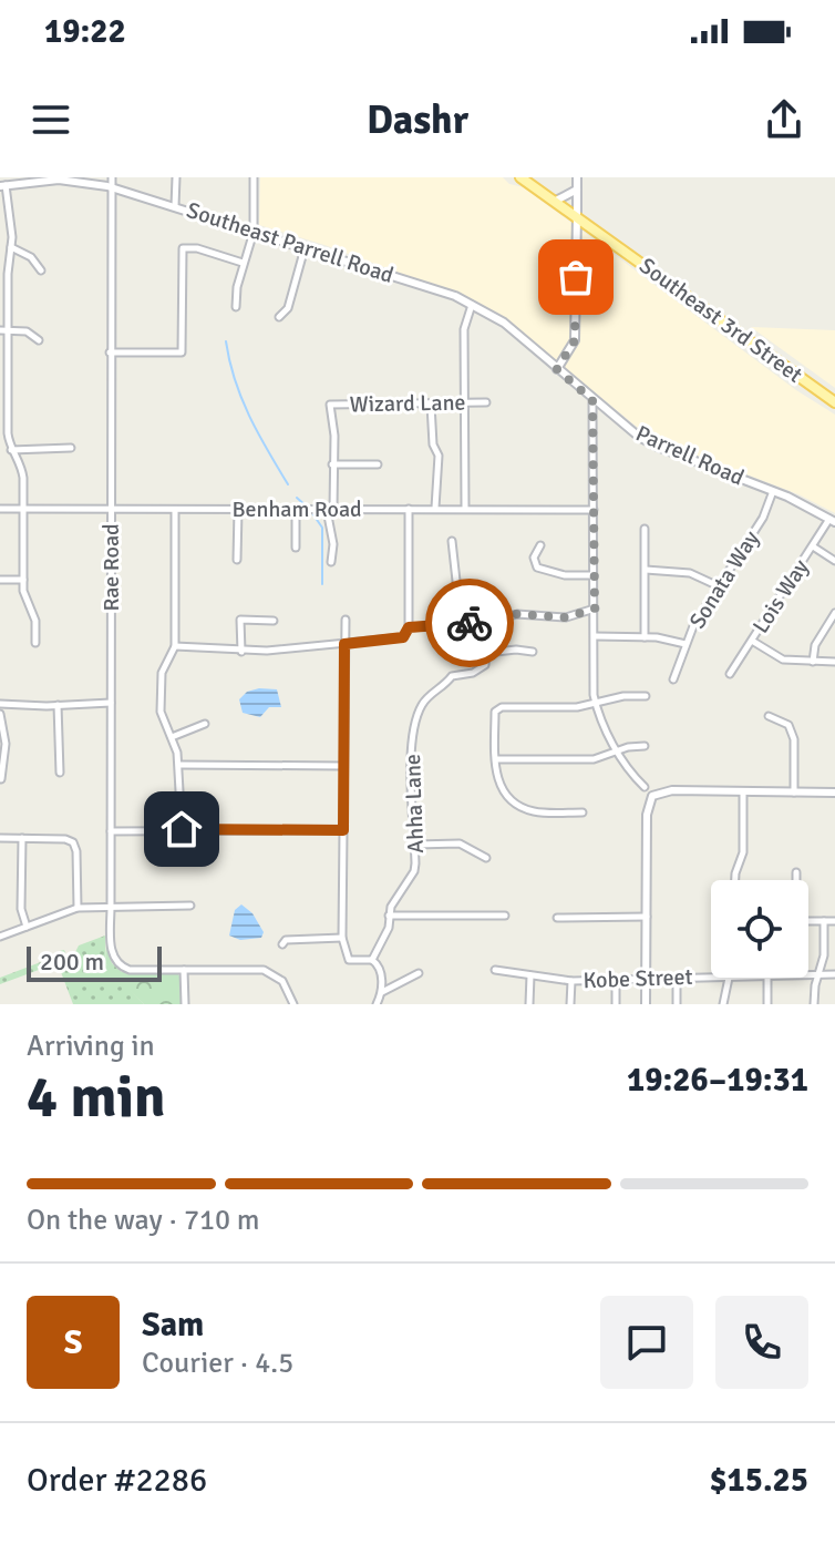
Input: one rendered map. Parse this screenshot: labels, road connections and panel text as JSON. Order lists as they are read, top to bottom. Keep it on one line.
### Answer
{"streets":{"main road":["Southeast 3rd Street"],"street":["Southeast Parrell Road","Wizard Lane","Parrell Road","Benham Road","Rae Road","Sonata Way","Lois Way","Ahha Lane","Kobe Street"]},"crossings":[["Southeast Parrell Road","Parrell Road"],["Southeast Parrell Road","Rae Road"],["Parrell Road","Sonata Way"],["Parrell Road","Lois Way"],["Benham Road","Rae Road"]],"scale_bar":"200 m","page":{"status":"19:22","header":"Dashr","scale":"200 m","heading":["4 min","Arriving in","19:26–19:31"],"panel":["Sam","Courier · 4.5","Order #2286","$15.25"],"bar":"On the way · 710 m","round":"S"}}
